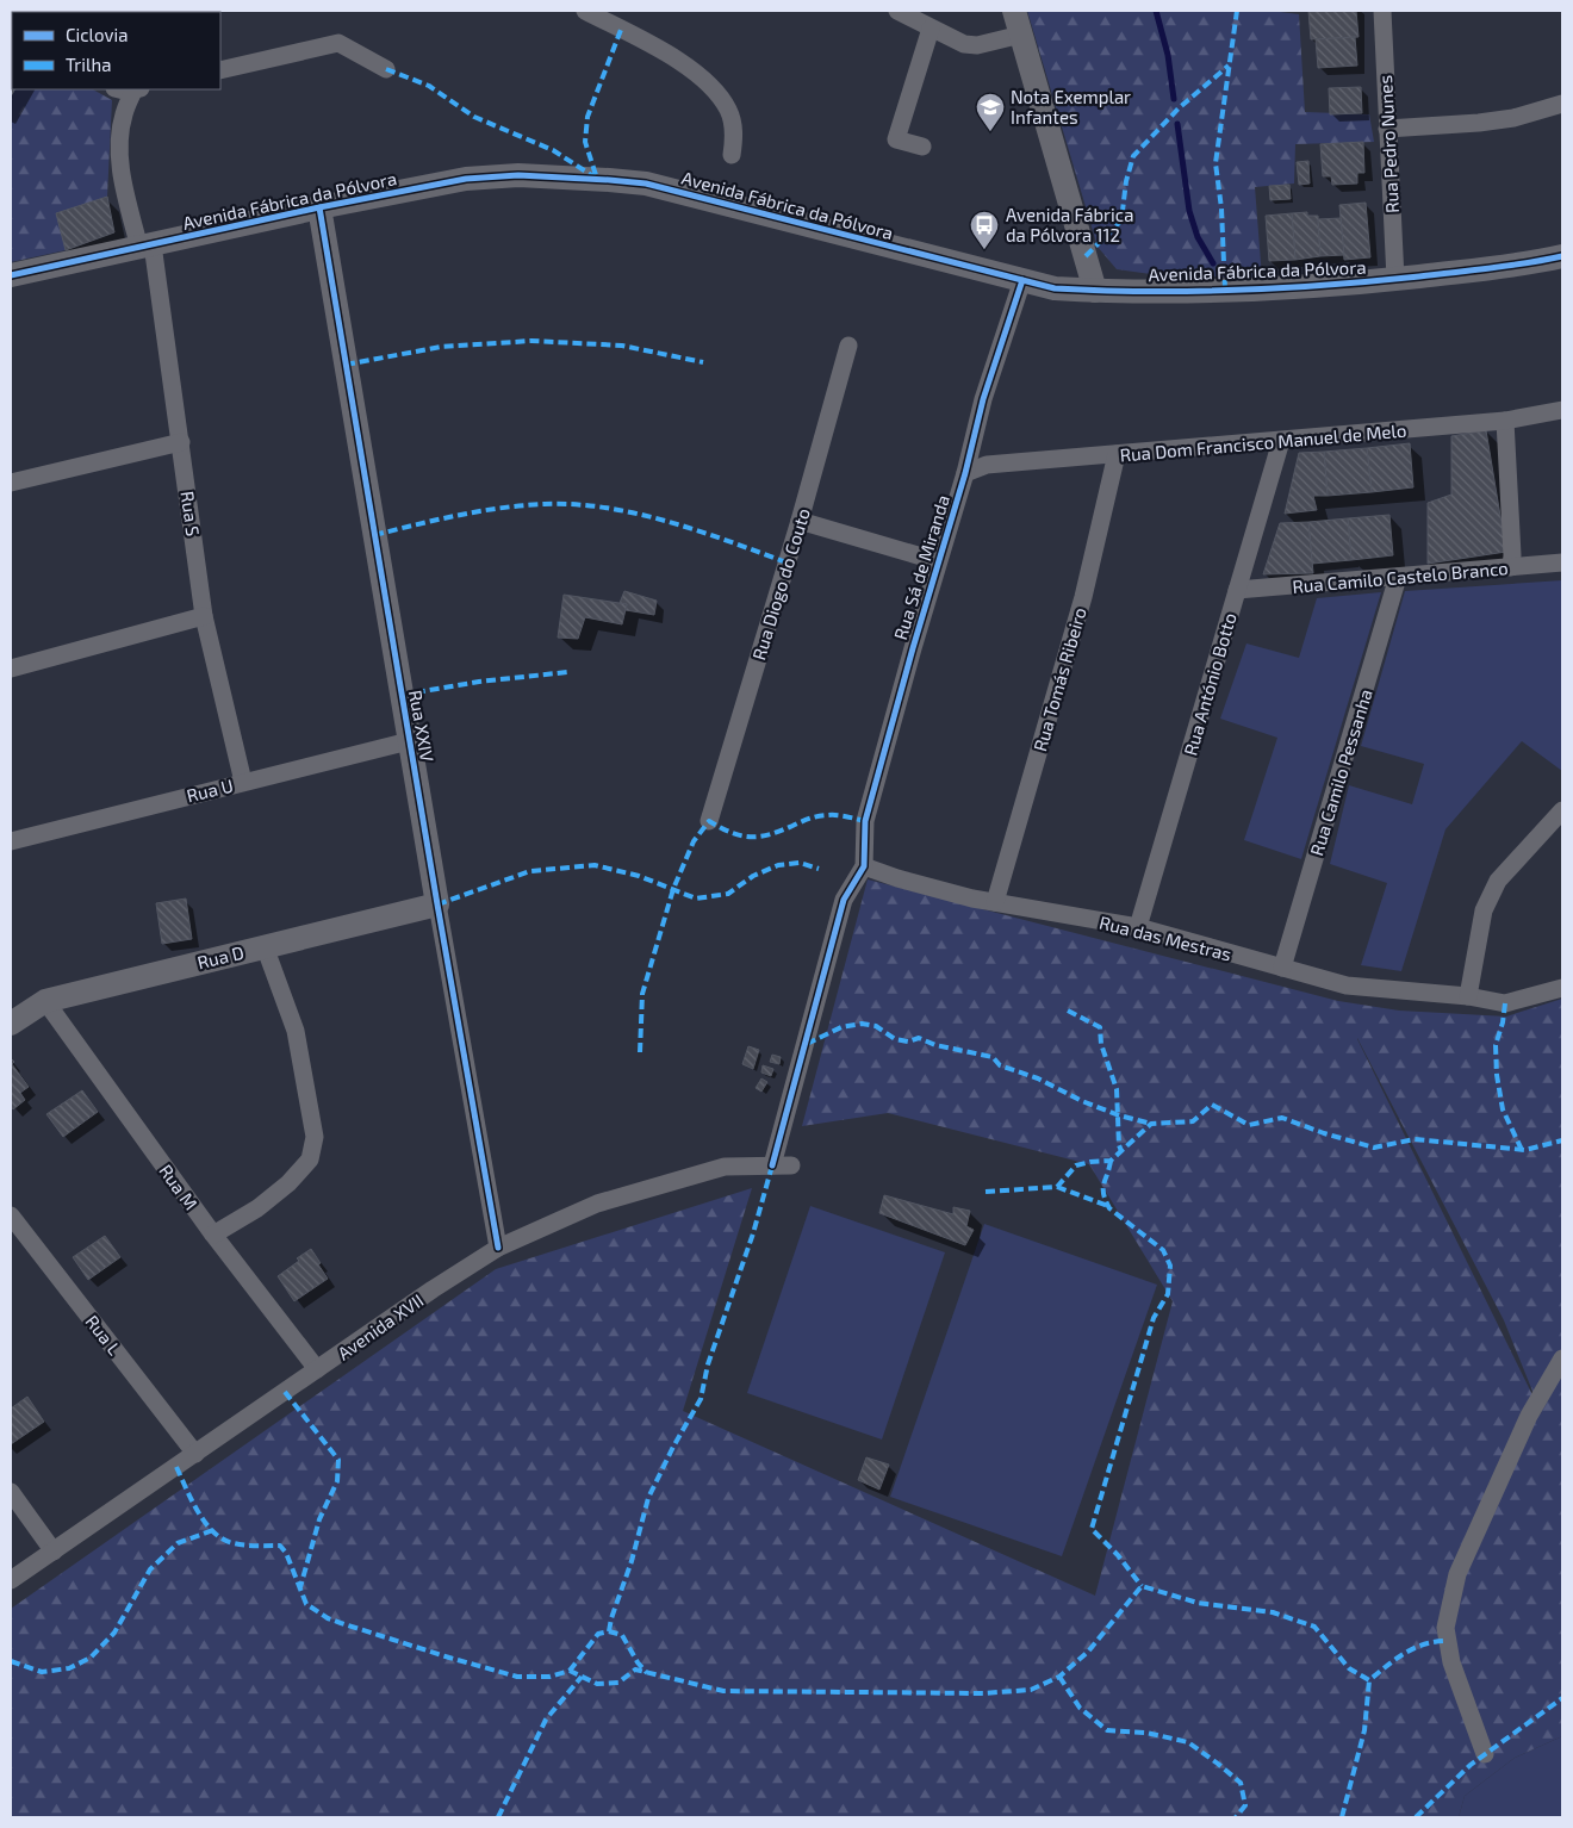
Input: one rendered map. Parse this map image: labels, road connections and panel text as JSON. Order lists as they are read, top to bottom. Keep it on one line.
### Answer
{"streets":{"street":["Rua Pedro Nunes","Avenida Fábrica da Pólvora","Rua Dom Francisco Manuel de Melo","Rua S","Rua Sá de Miranda","Rua Camilo Castelo Branco","Rua Diogo do Couto","Rua Tomás Ribeiro","Rua António Botto","Rua XXIV","Rua Camilo Pessanha","Rua U","Rua das Mestras","Rua D","Rua M","Avenida XVII","Rua L"]},"crossings":[["Rua Pedro Nunes","Avenida Fábrica da Pólvora"],["Avenida Fábrica da Pólvora","Rua S"],["Avenida Fábrica da Pólvora","Rua Sá de Miranda"],["Avenida Fábrica da Pólvora","Rua XXIV"],["Rua Dom Francisco Manuel de Melo","Rua Sá de Miranda"],["Rua Dom Francisco Manuel de Melo","Rua Tomás Ribeiro"],["Rua Dom Francisco Manuel de Melo","Rua António Botto"],["Rua S","Rua U"],["Rua Sá de Miranda","Rua das Mestras"],["Rua Camilo Castelo Branco","Rua António Botto"],["Rua Camilo Castelo Branco","Rua Camilo Pessanha"],["Rua Tomás Ribeiro","Rua das Mestras"],["Rua António Botto","Rua das Mestras"],["Rua XXIV","Rua U"],["Rua XXIV","Rua D"],["Rua XXIV","Avenida XVII"],["Rua Camilo Pessanha","Rua das Mestras"],["Rua D","Rua M"],["Rua M","Avenida XVII"],["Avenida XVII","Rua L"]],"places":{"school or university":["Nota Exemplar Infantes"],"bus stop":["Avenida Fábrica da Pólvora 112"]},"legend":["Ciclovia","Trilha"]}
